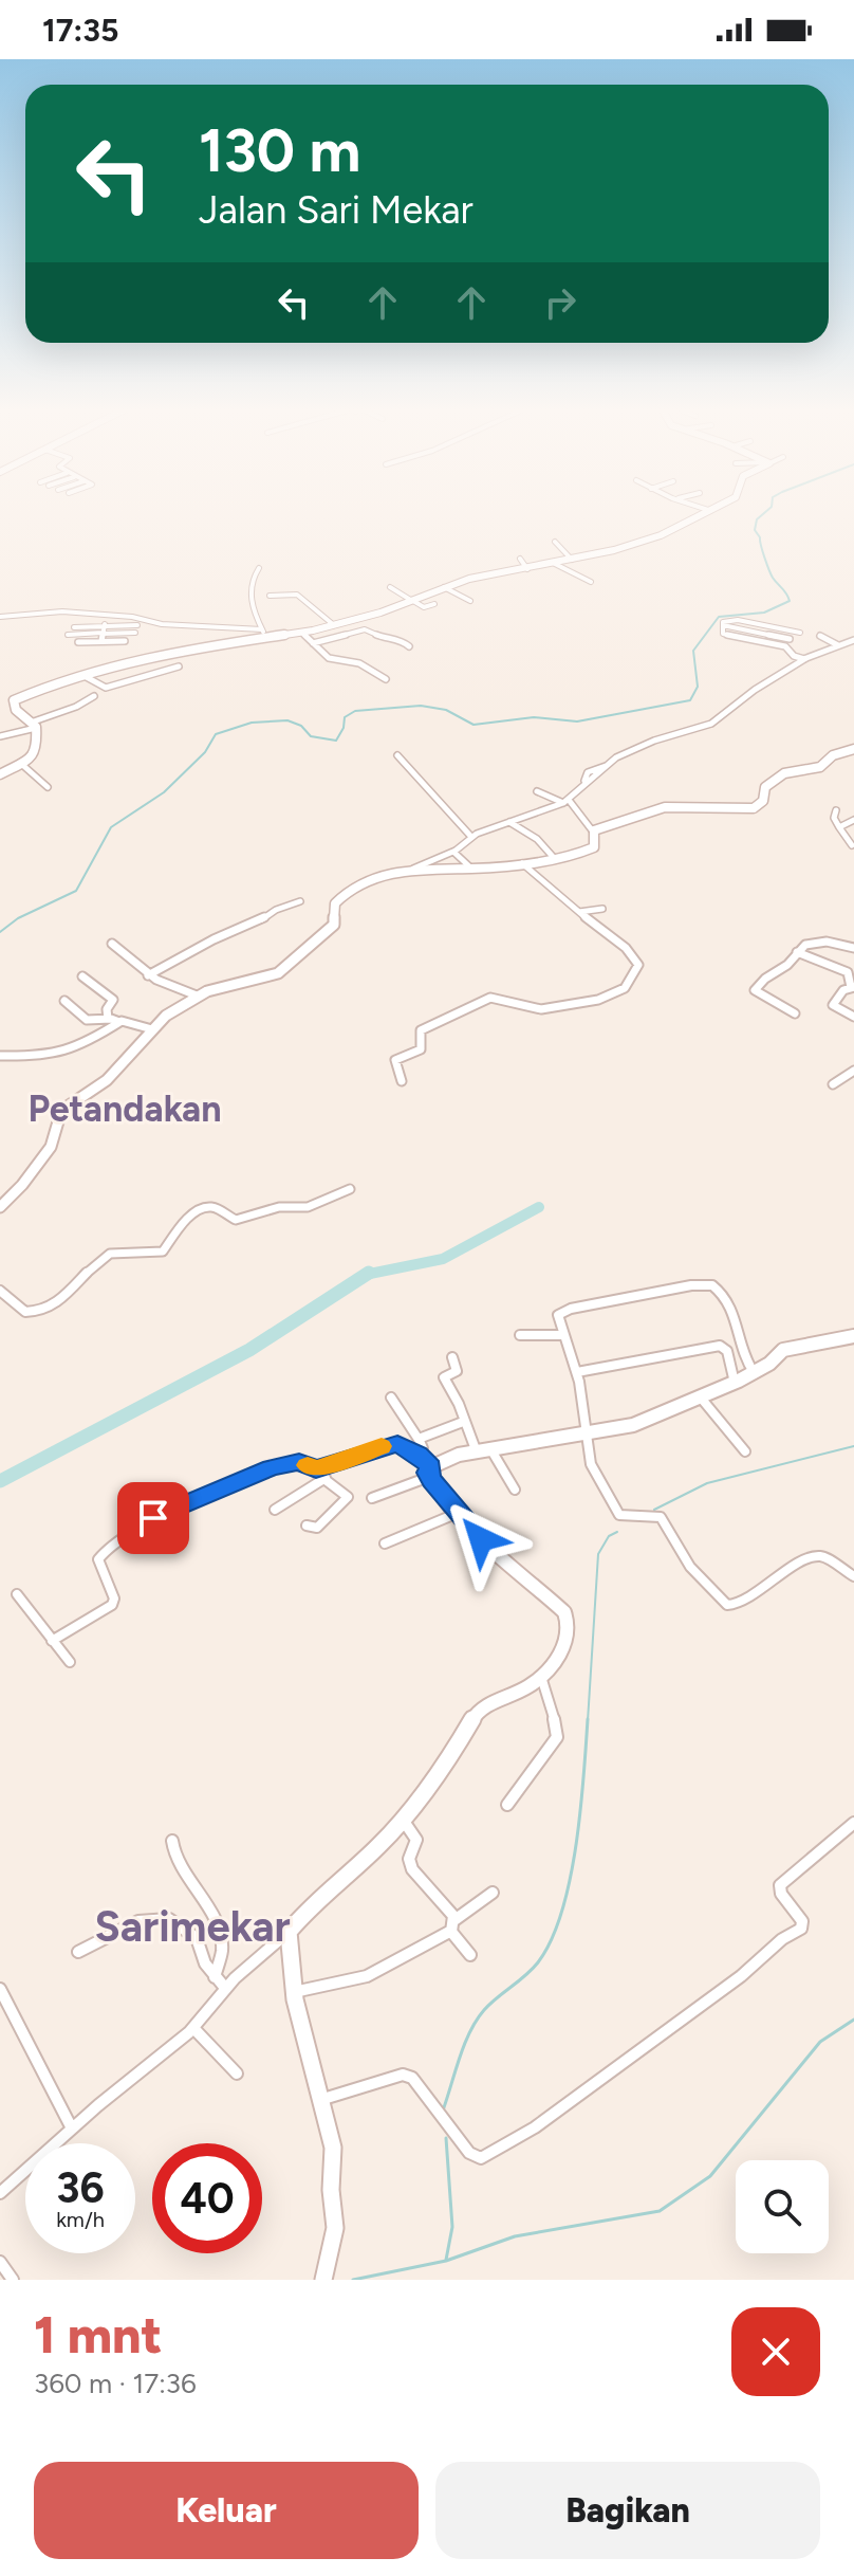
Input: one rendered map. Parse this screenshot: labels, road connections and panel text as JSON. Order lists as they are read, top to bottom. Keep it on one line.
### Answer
{"districts":["Petandakan","Sarimekar"],"page":{"status":"17:35","turn":["130 m","Jalan Sari Mekar"],"speed":"36 km/h","limit":"40","heading":["1 mnt","360 m · 17:36"],"buttons":["Keluar","Bagikan"]}}
